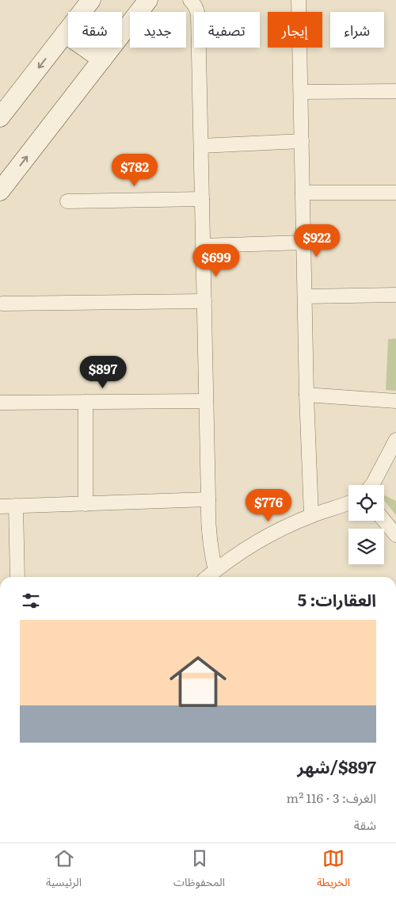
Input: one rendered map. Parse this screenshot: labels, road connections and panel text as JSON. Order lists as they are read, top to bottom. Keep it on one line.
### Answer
{"page":{"chip":["شراء","إيجار","تصفية","جديد","شقة"],"price":["$782","$922","$699","$897","$776"],"heading":"العقارات: 5","list":[{"name":"$897/شهر","note":"الغرف: 3 · 116 m² · شقة"}],"tabs":["الخريطة","المحفوظات","الرئيسية"]}}
